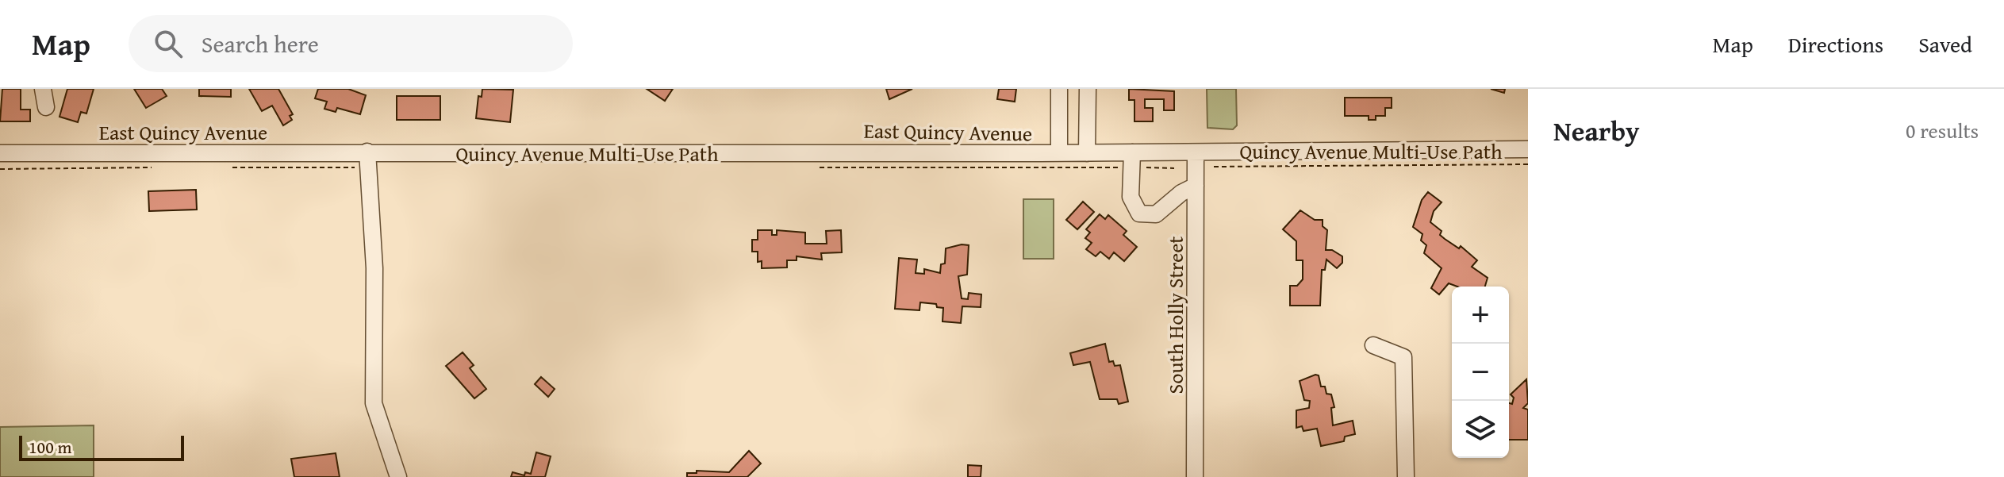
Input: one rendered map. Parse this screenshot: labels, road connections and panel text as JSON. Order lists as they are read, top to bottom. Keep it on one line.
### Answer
{"streets":{"street":["East Quincy Avenue","South Holly Street"],"path":["Quincy Avenue Multi-Use Path"]},"crossings":[["East Quincy Avenue","South Holly Street"]],"scale_bar":"100 m","page":{"header":"Map","search":"Search here","nav":["Map","Directions","Saved"],"heading":["Nearby","0 results"],"map_buttons":["+","−"],"scale":"100 m"}}
